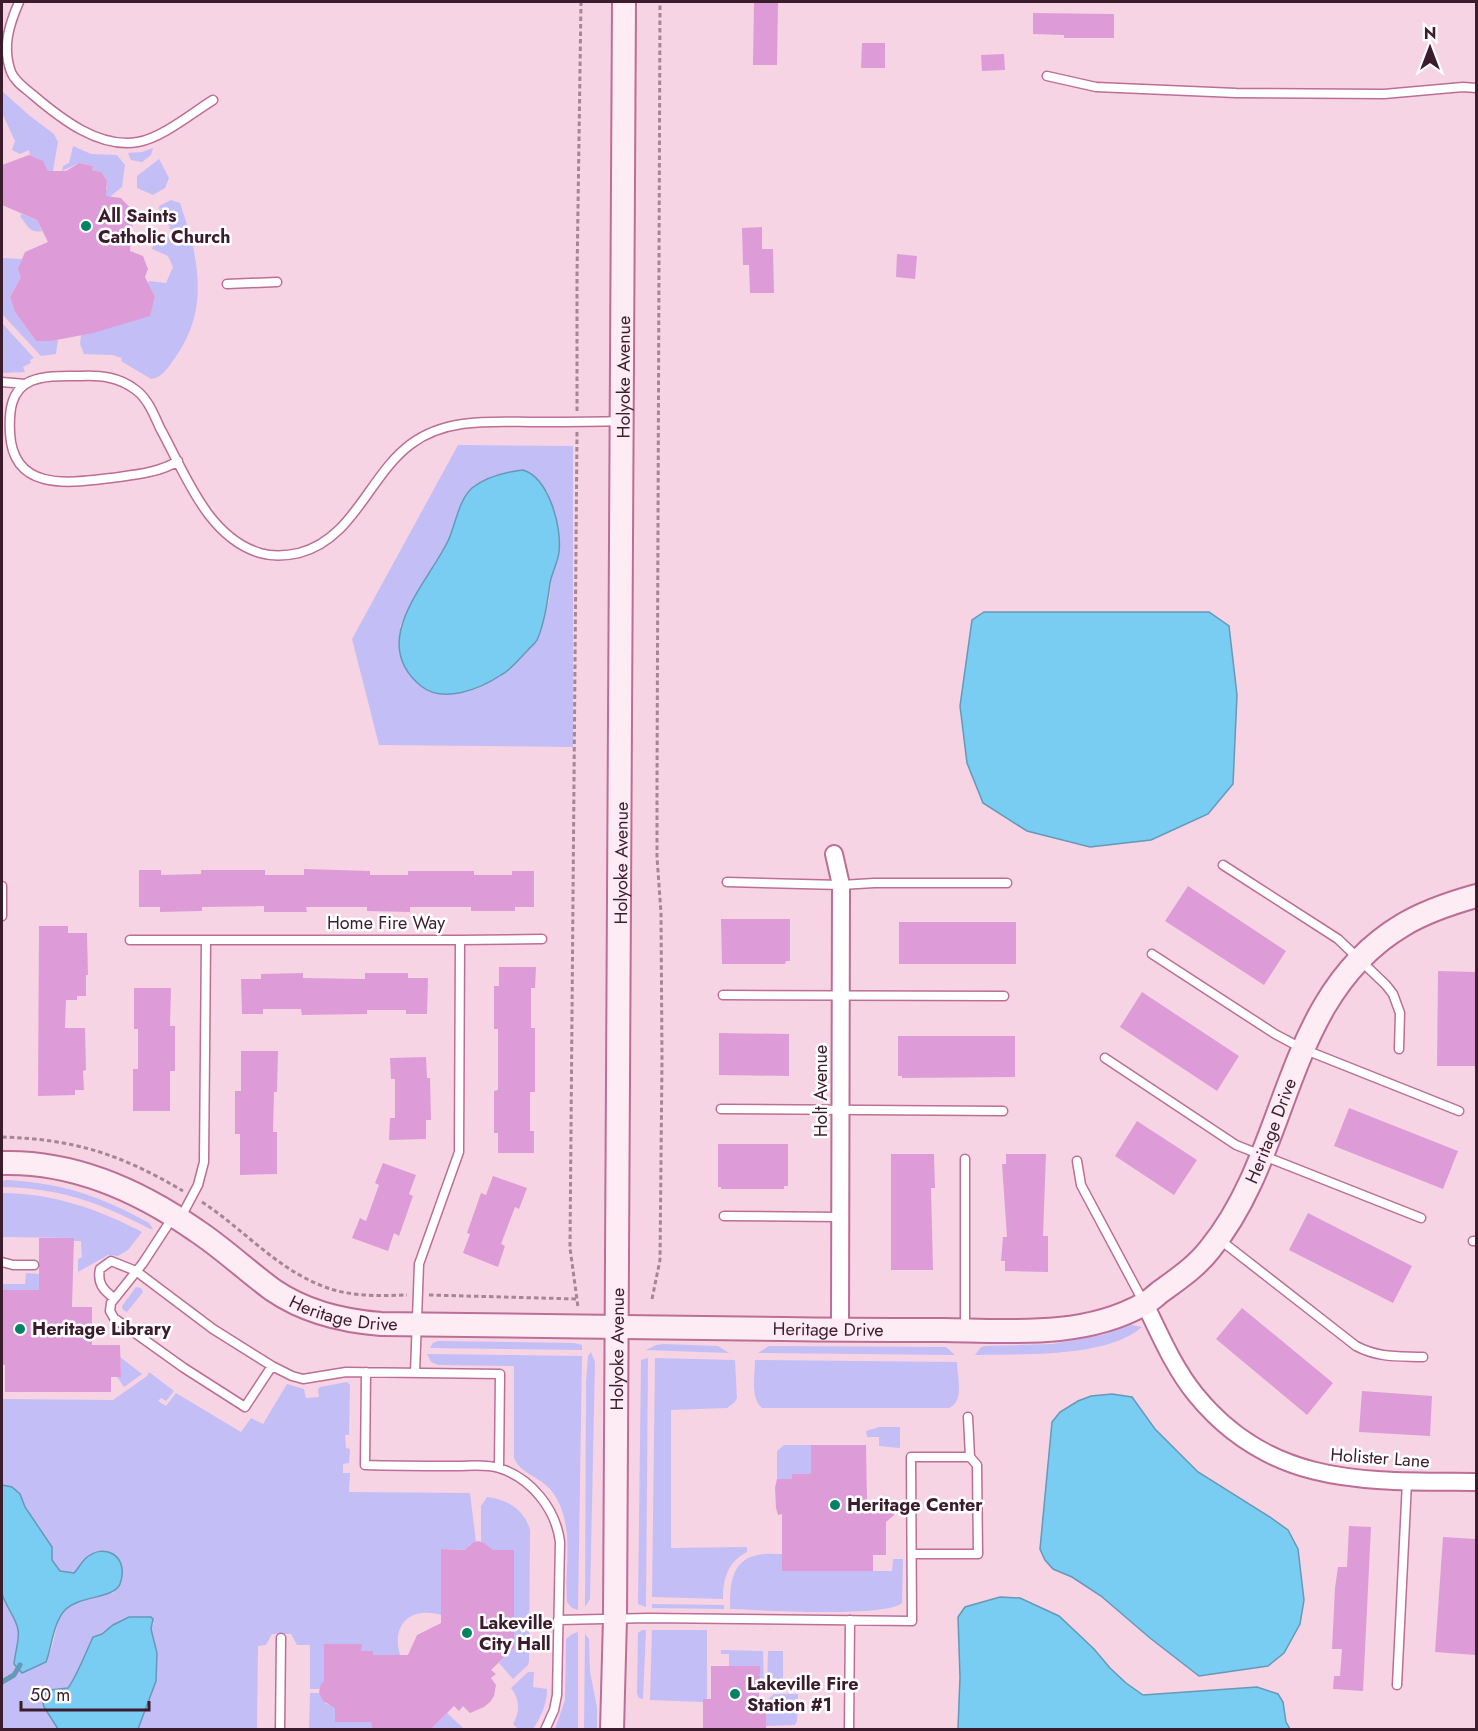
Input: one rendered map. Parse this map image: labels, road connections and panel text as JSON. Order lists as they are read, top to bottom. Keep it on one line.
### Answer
{"streets":{"street":["Holyoke Avenue","Holt Avenue","Heritage Drive","Holister Lane"],"lane":["Home Fire Way"]},"crossings":[["Holyoke Avenue","Heritage Drive"],["Home Fire Way","Heritage Drive"],["Holt Avenue","Heritage Drive"],["Heritage Drive","Holister Lane"]],"places":["All Saints Catholic Church","Heritage Library","Heritage Center","Lakeville City Hall","Lakeville Fire Station #1"],"scale_bar":"50 m","north":"top"}
